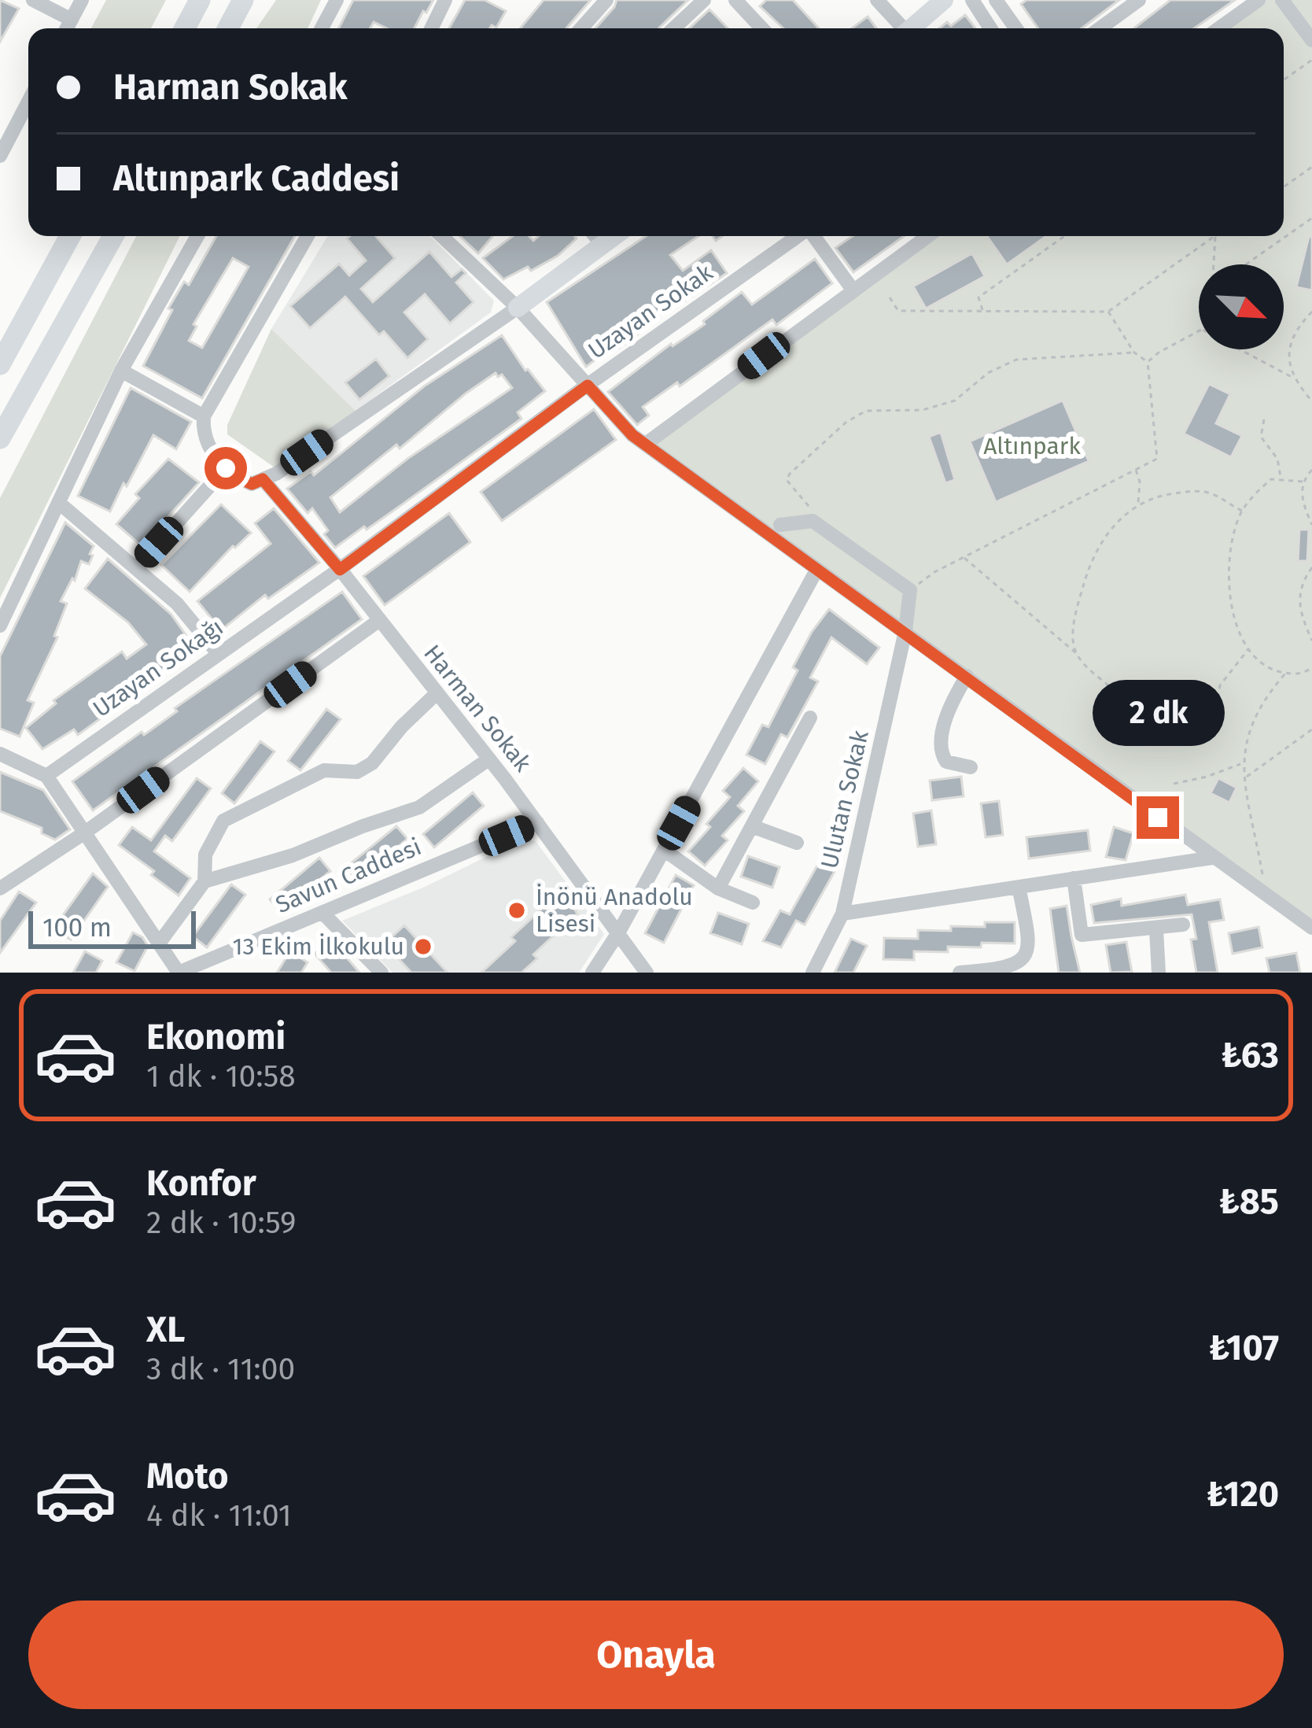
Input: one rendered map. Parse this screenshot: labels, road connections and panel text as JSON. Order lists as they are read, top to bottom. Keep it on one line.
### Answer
{"streets":{"street":["Uzayan Sokak","Uzayan Sokağı","Harman Sokak","Ulutan Sokak","Savun Caddesi"]},"crossings":[["Uzayan Sokak","Uzayan Sokağı"],["Uzayan Sokak","Harman Sokak"],["Uzayan Sokağı","Harman Sokak"],["Harman Sokak","Savun Caddesi"]],"parks":["Altınpark"],"places":["İnönü Anadolu Lisesi","13 Ekim İlkokulu"],"scale_bar":"100 m","north":"bottom right","page":{"banner":["Harman Sokak","Altınpark Caddesi"],"bubble":"2 dk","scale":"100 m","list":[{"name":"Ekonomi","note":"1 dk · 10:58","value":"₺63"},{"name":"Konfor","note":"2 dk · 10:59","value":"₺85"},{"name":"XL","note":"3 dk · 11:00","value":"₺107"},{"name":"Moto","note":"4 dk · 11:01","value":"₺120"}],"buttons":"Onayla"}}
